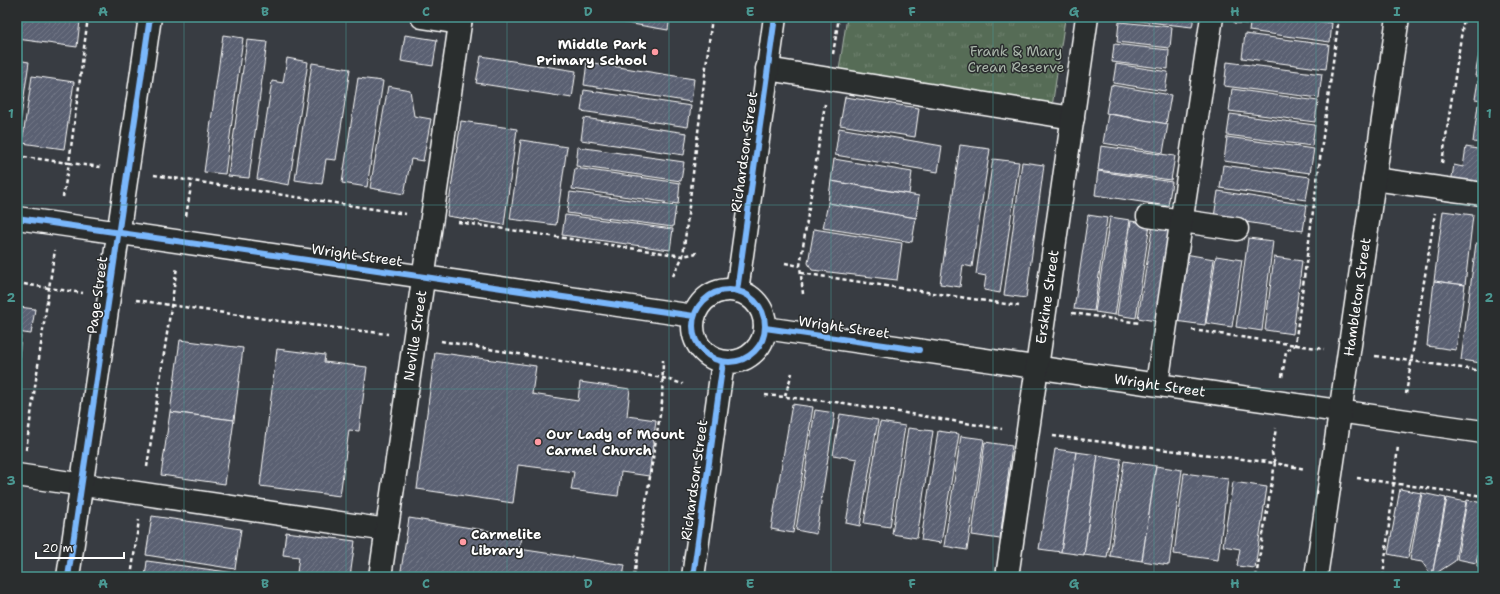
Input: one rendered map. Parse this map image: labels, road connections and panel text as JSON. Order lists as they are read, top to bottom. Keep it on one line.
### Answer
{"streets":{"street":["Richardson Street","Wright Street","Page Street","Erskine Street","Hambleton Street","Neville Street"]},"crossings":[["Richardson Street","Wright Street"],["Wright Street","Page Street"],["Wright Street","Erskine Street"],["Wright Street","Hambleton Street"],["Wright Street","Neville Street"]],"parks":["Frank & Mary Crean Reserve"],"places":["Middle Park Primary School","Our Lady of Mount Carmel Church","Carmelite Library"],"scale_bar":"20 m","grid":{"columns":["A","B","C","D","E","F","G","H","I"],"rows":["1","2","3"]}}
